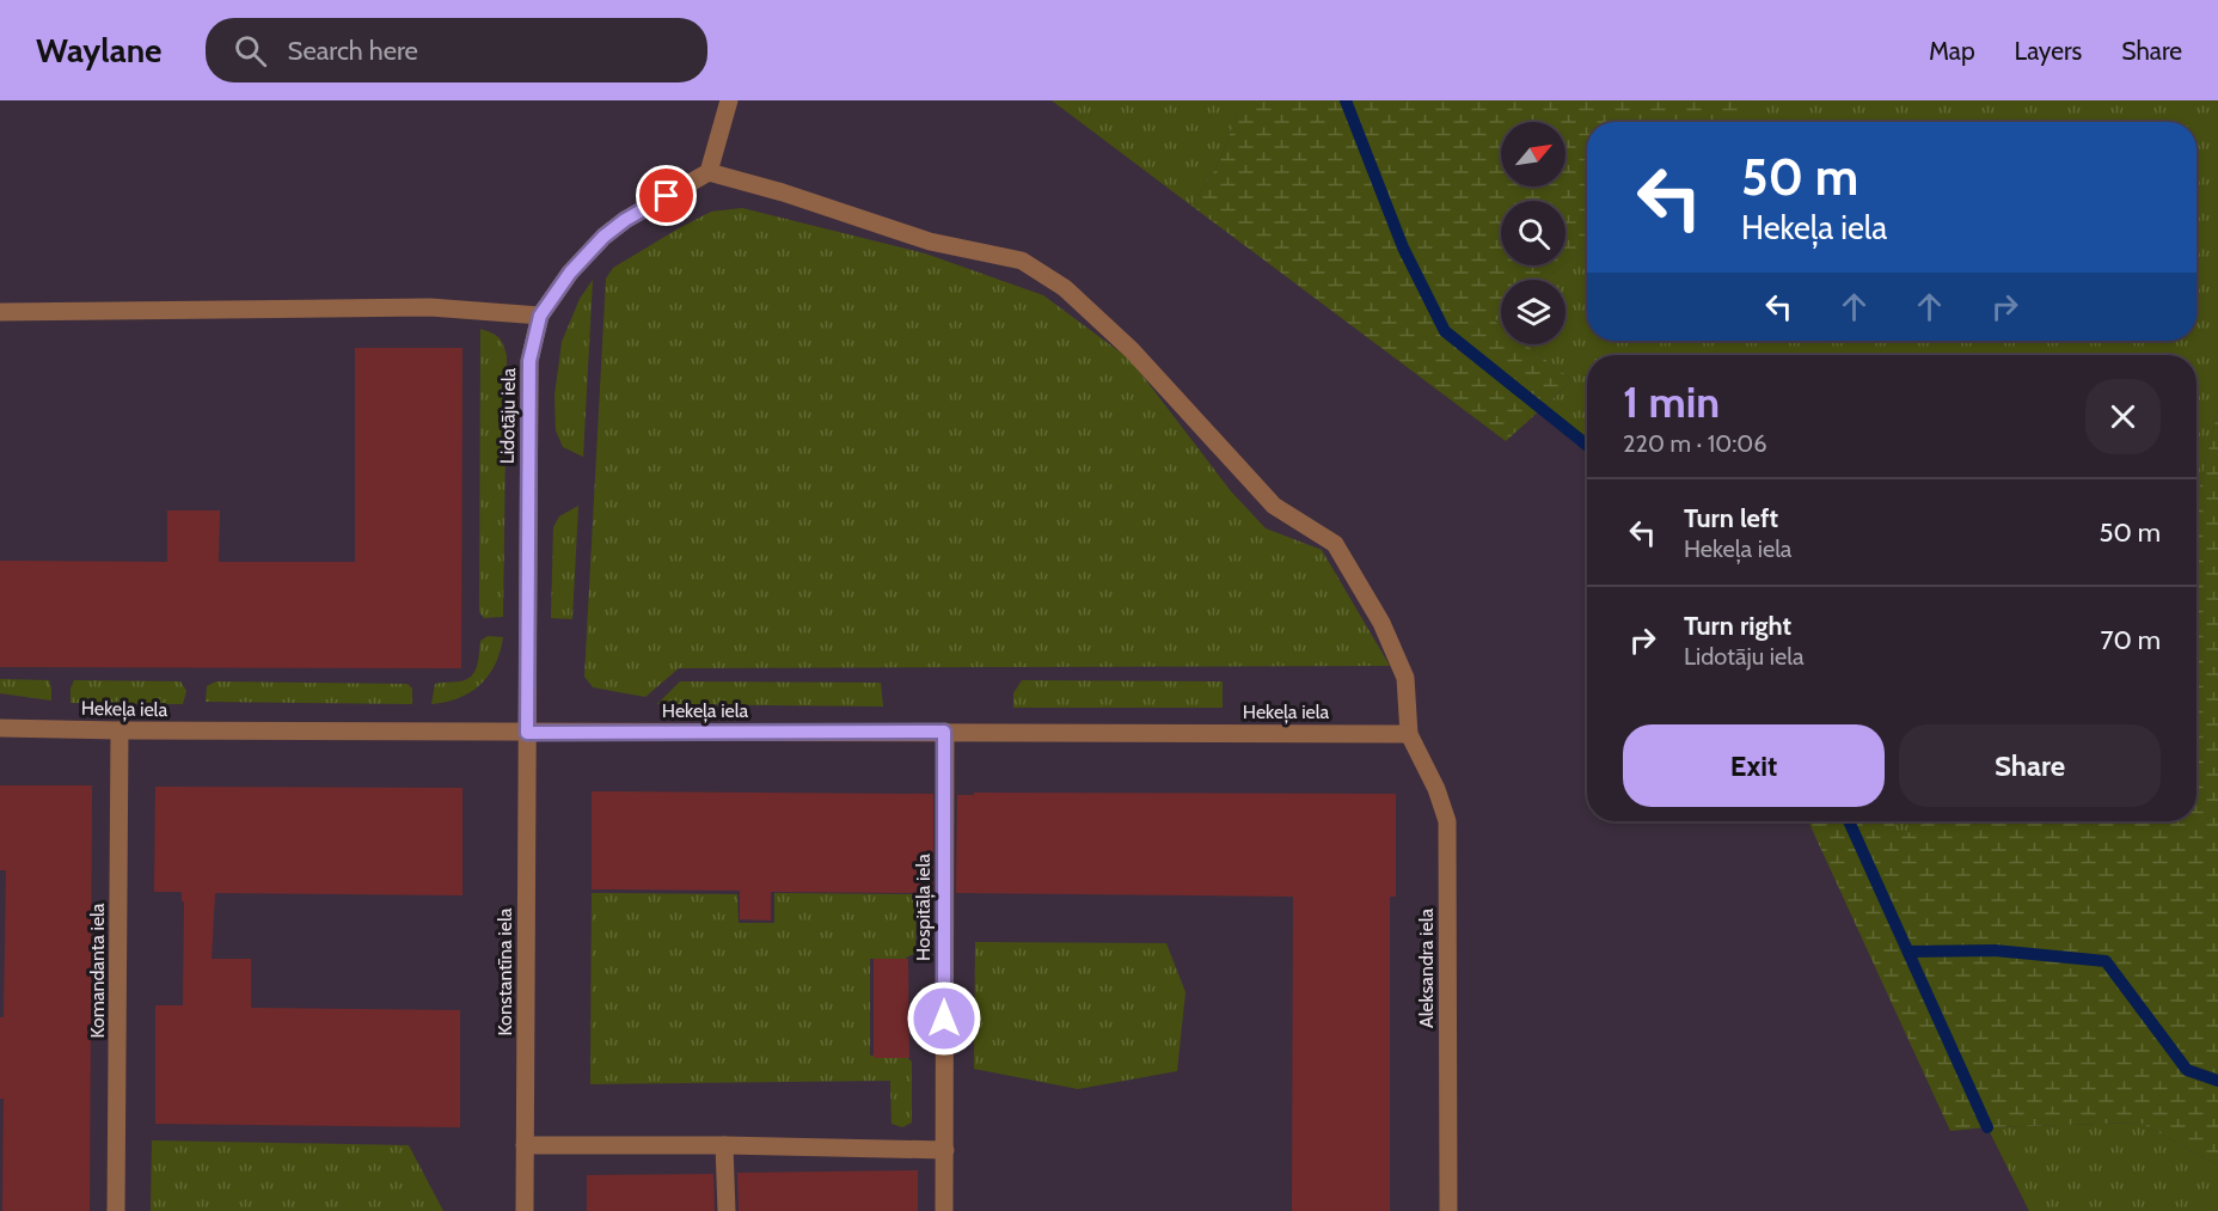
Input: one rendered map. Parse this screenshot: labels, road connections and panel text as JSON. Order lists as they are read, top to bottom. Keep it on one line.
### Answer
{"streets":{"street":["Lidotāju iela","Hekeļa iela","Hospitāļa iela","Aleksandra iela","Komandanta iela","Konstantīna iela"]},"crossings":[["Lidotāju iela","Hekeļa iela"],["Lidotāju iela","Konstantīna iela"],["Hekeļa iela","Hospitāļa iela"],["Hekeļa iela","Aleksandra iela"],["Hekeļa iela","Komandanta iela"],["Hekeļa iela","Konstantīna iela"]],"north":"top right","page":{"header":"Waylane","search":"Search here","nav":["Map","Layers","Share"],"turn":["50 m","Hekeļa iela"],"heading":["1 min","220 m · 10:06"],"list":[{"name":"Turn left","note":"Hekeļa iela","value":"50 m"},{"name":"Turn right","note":"Lidotāju iela","value":"70 m"}],"buttons":["Exit","Share"]}}
